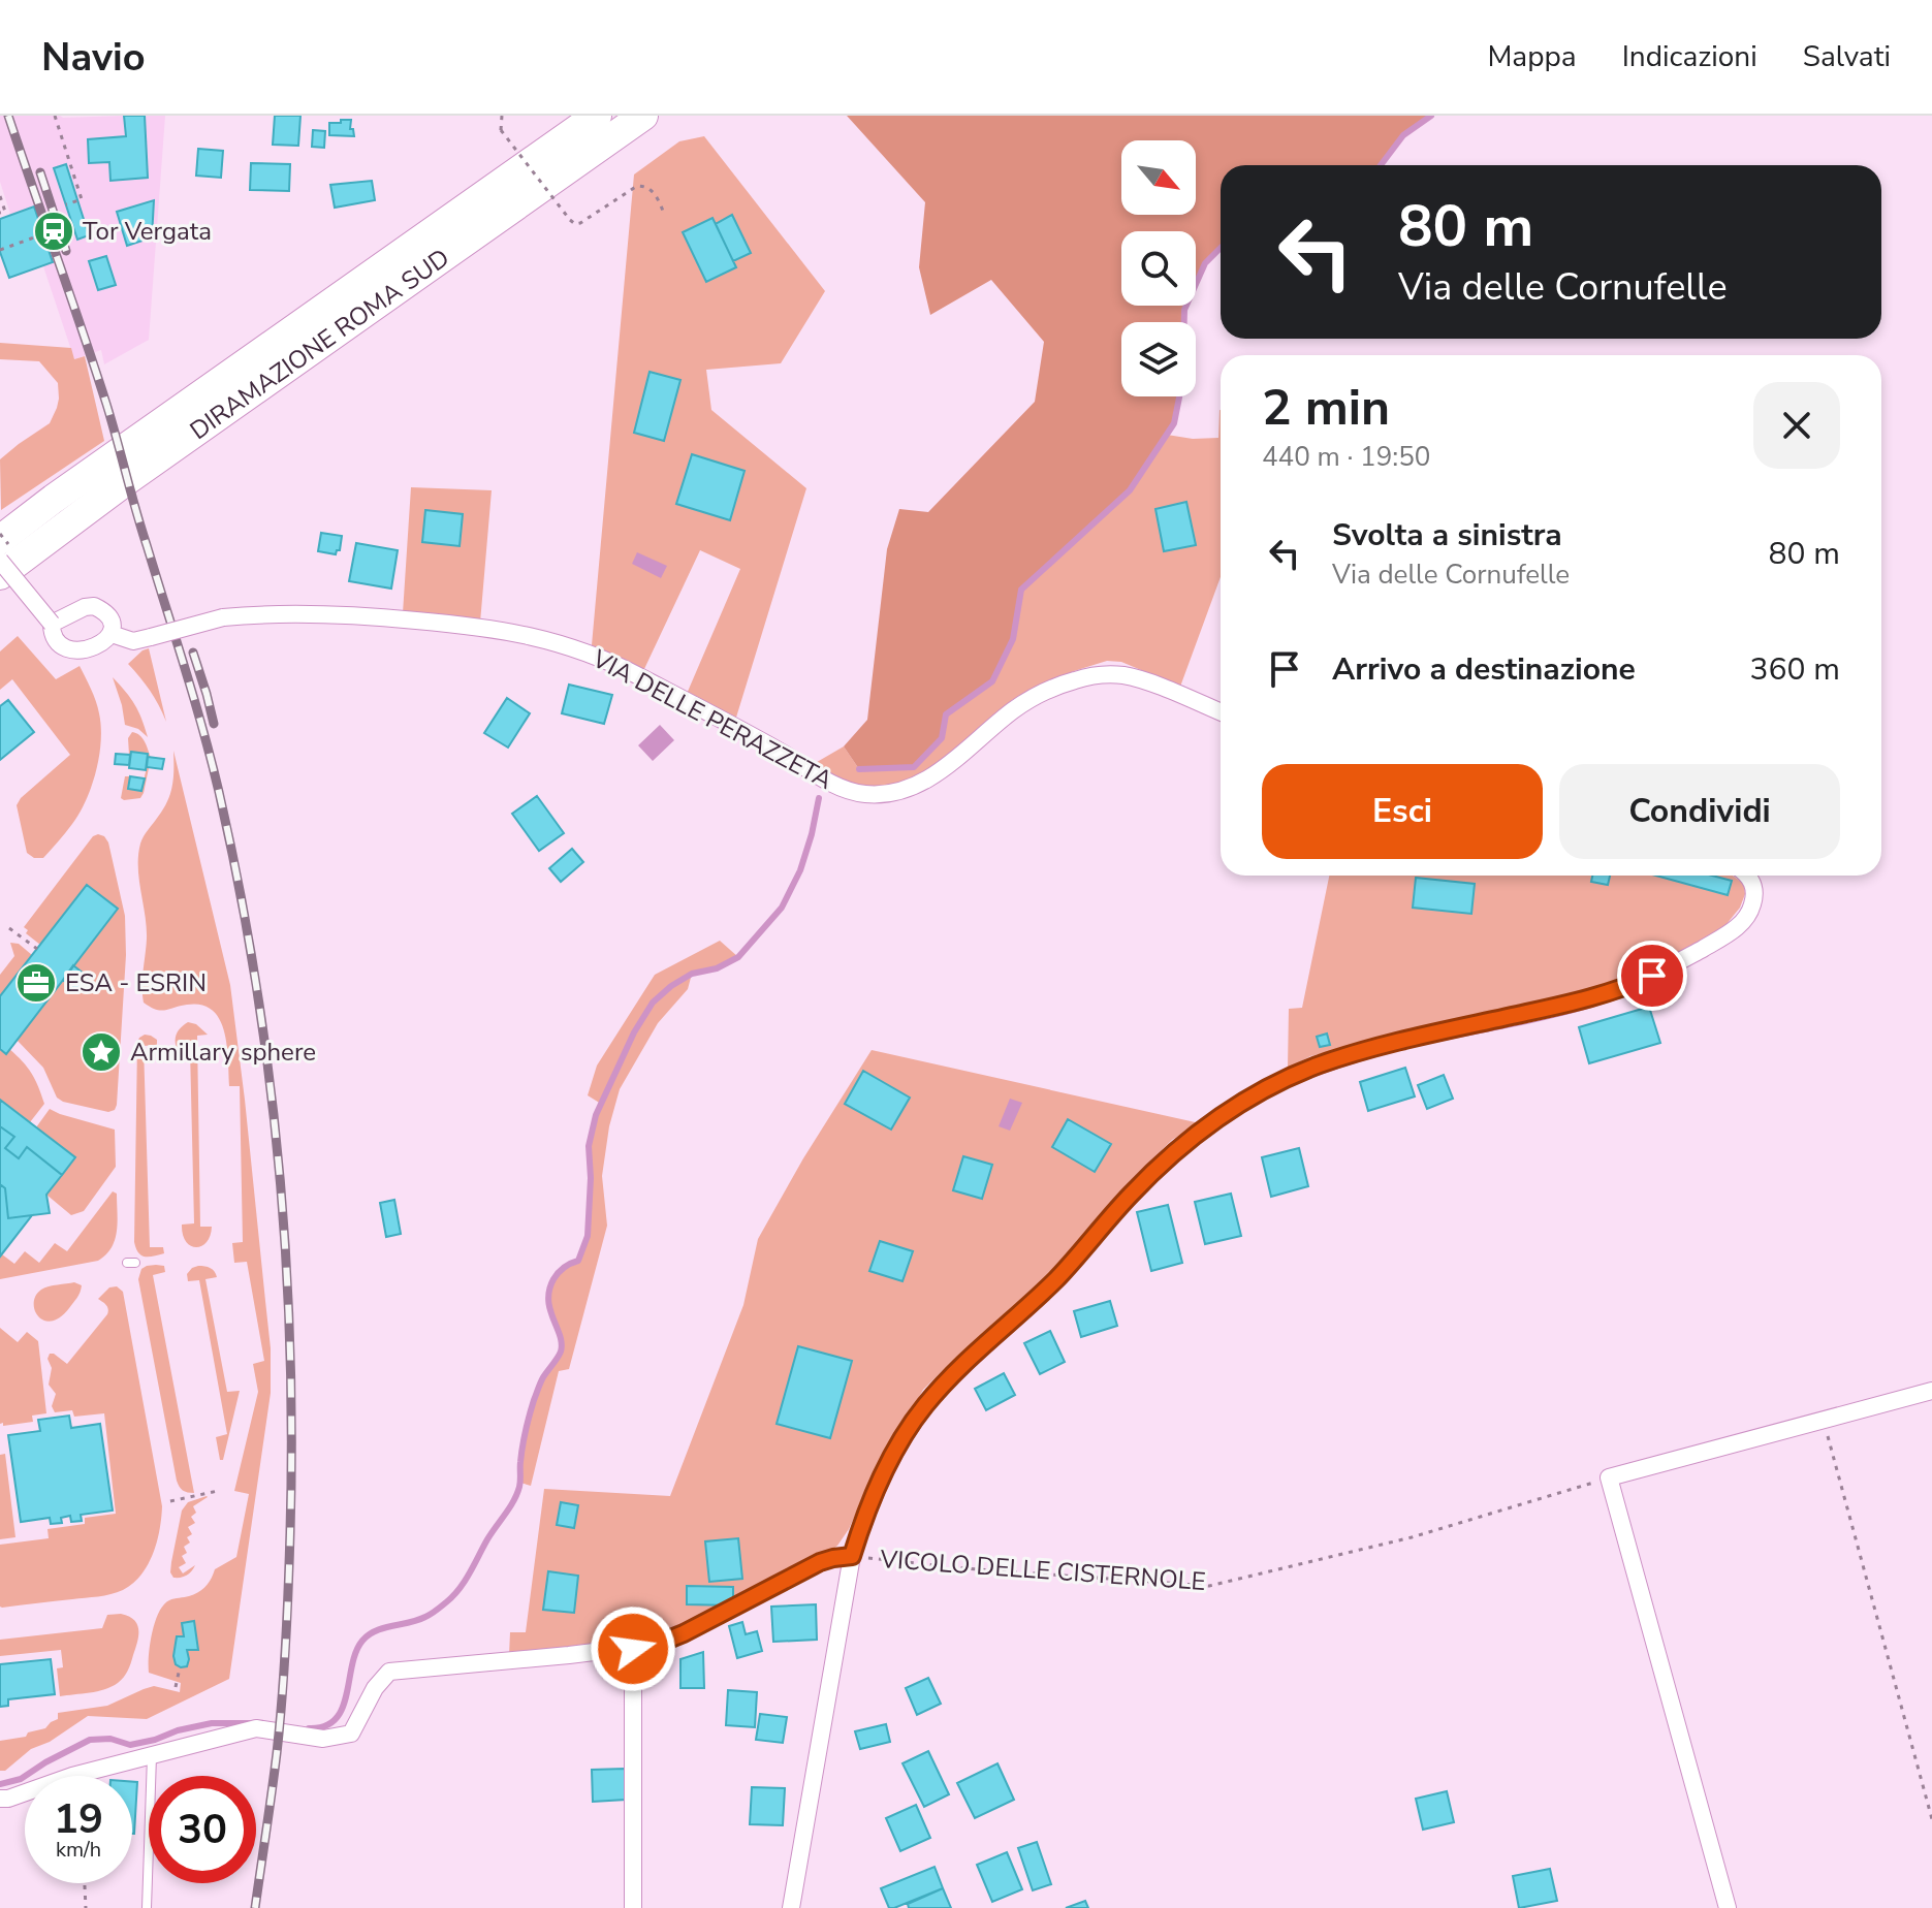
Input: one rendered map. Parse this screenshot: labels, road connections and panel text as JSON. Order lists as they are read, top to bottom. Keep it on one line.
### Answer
{"streets":{"highway":["DIRAMAZIONE ROMA SUD"],"street":["VIA DELLE PERAZZETA","VICOLO DELLE CISTERNOLE"]},"places":{"station":["Tor Vergata"],"office":["ESA - ESRIN"],"place":["Armillary sphere"]},"north":"bottom right","page":{"header":"Navio","nav":["Mappa","Indicazioni","Salvati"],"turn":["80 m","Via delle Cornufelle"],"heading":["2 min","440 m · 19:50"],"list":[{"name":"Svolta a sinistra","note":"Via delle Cornufelle","value":"80 m"},{"name":"Arrivo a destinazione","value":"360 m"}],"buttons":["Esci","Condividi"],"speed":"19 km/h","limit":"30"}}
